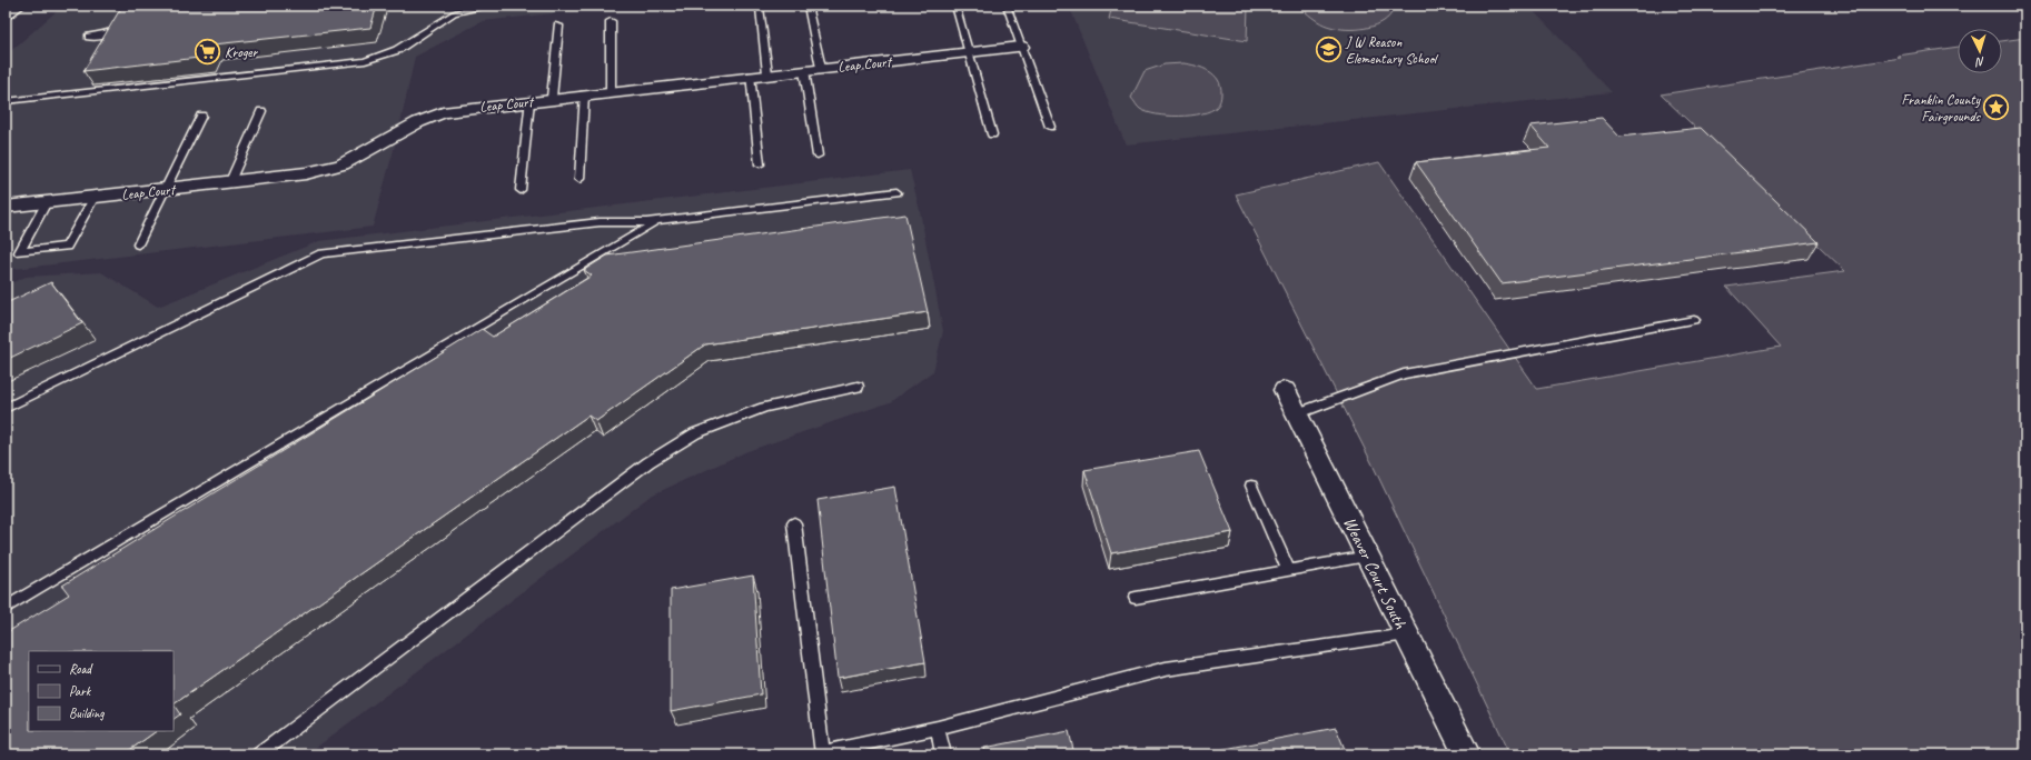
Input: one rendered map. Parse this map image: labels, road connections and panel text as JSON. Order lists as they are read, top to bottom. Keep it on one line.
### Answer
{"streets":{"street":["Leap Court","Weaver Court South"]},"places":{"school or university":["J W Reason Elementary School"],"supermarket":["Kroger"],"place":["Franklin County Fairgrounds"]},"legend":["Road","Park","Building"],"north":"bottom"}
